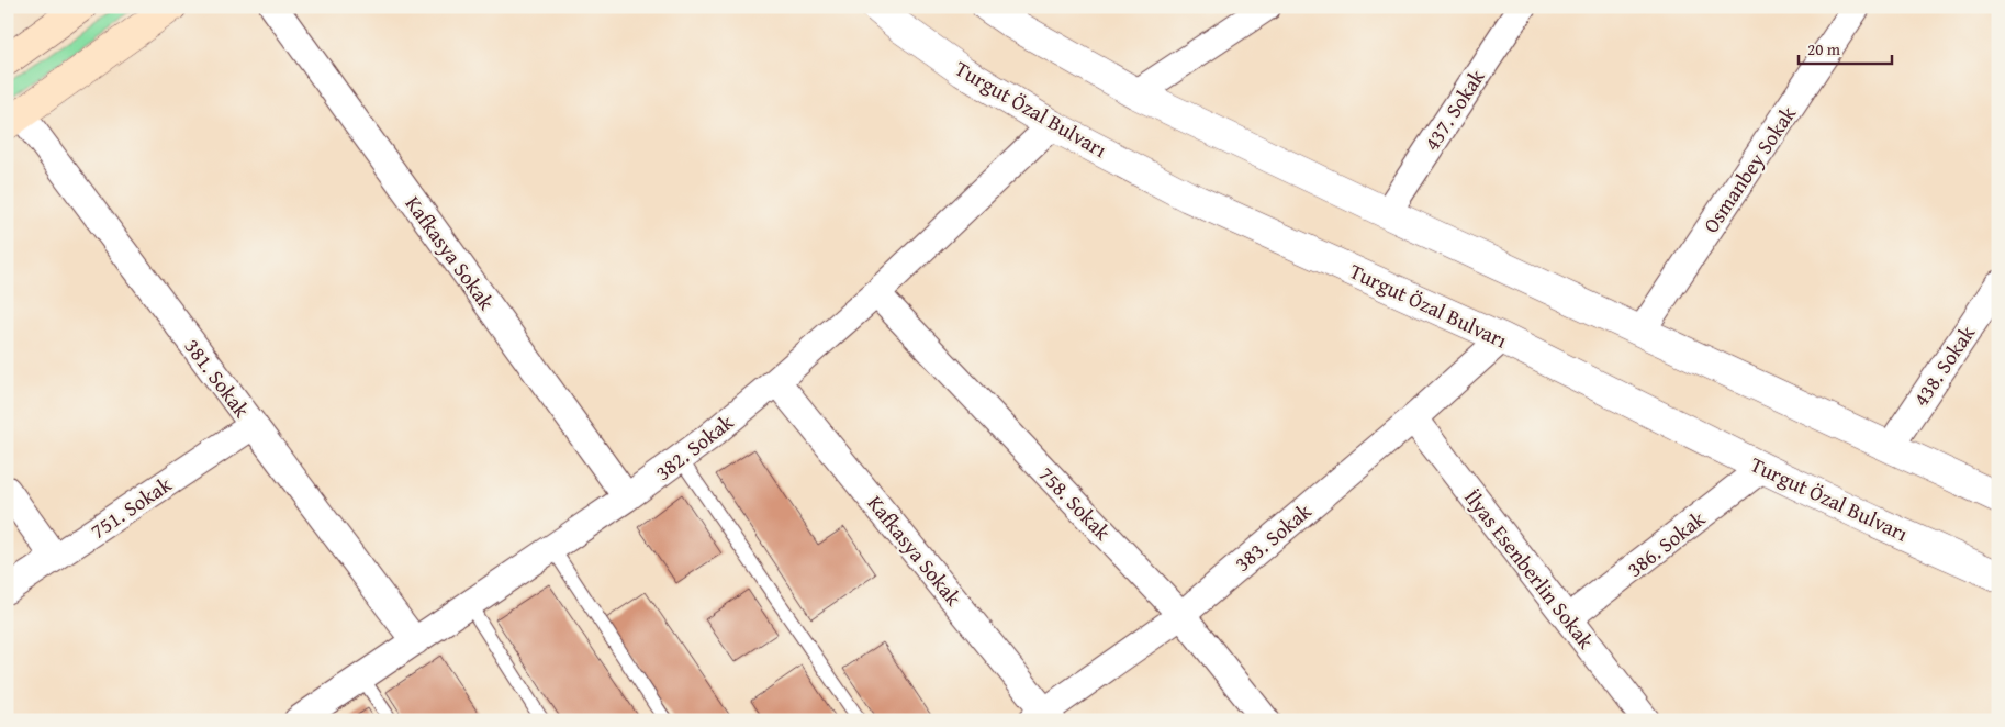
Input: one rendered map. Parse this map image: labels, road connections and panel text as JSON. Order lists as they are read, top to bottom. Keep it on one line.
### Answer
{"streets":{"street":["Turgut Özal Bulvarı","437. Sokak","Osmanbey Sokak","Kafkasya Sokak","438. Sokak","381. Sokak","382. Sokak","758. Sokak","751. Sokak","383. Sokak","386. Sokak","İlyas Esenberlin Sokak"]},"crossings":[["Turgut Özal Bulvarı","382. Sokak"],["Turgut Özal Bulvarı","383. Sokak"],["Turgut Özal Bulvarı","386. Sokak"],["Kafkasya Sokak","382. Sokak"],["Kafkasya Sokak","383. Sokak"],["381. Sokak","382. Sokak"],["381. Sokak","751. Sokak"],["382. Sokak","758. Sokak"],["758. Sokak","383. Sokak"],["383. Sokak","İlyas Esenberlin Sokak"],["386. Sokak","İlyas Esenberlin Sokak"]],"scale_bar":"20 m"}
